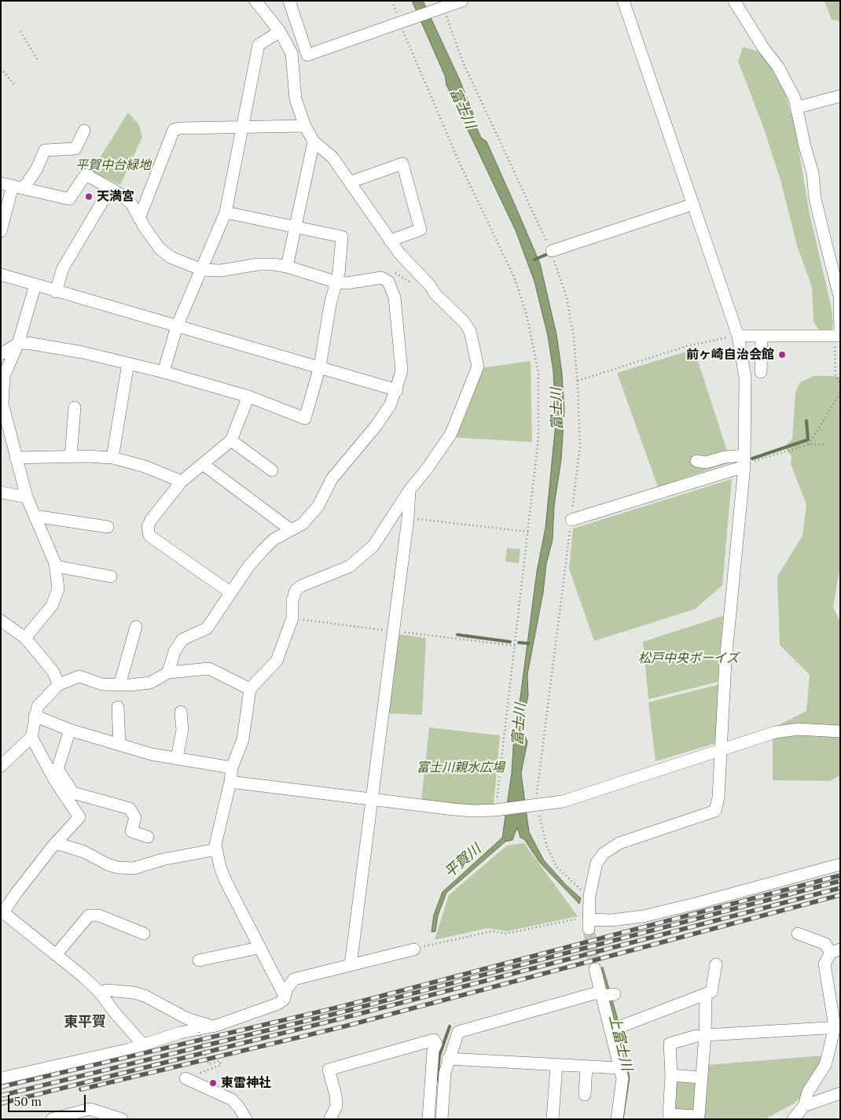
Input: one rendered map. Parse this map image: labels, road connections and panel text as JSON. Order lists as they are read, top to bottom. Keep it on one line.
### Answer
{"districts":["東平賀"],"water":["富士川","平賀川","上富士川"],"parks":["平賀中台緑地","松戸中央ボーイズ","富士川親水広場"],"places":["天満宮","前ヶ崎自治会館","東雷神社"],"scale_bar":"50 m"}
